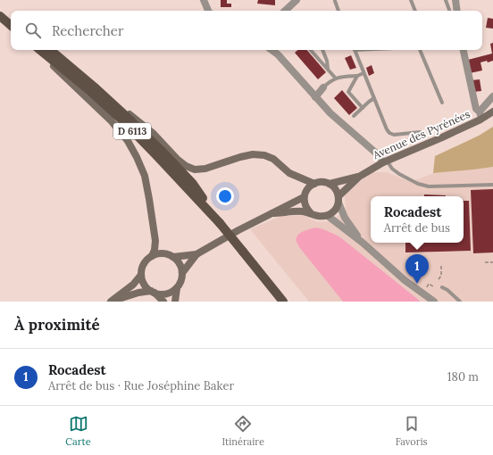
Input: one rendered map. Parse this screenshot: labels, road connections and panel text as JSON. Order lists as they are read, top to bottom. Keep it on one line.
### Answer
{"streets":{"main road":["D 6113","Avenue des Pyrénées"]},"page":{"search":"Rechercher","popup":["Rocadest","Arrêt de bus"],"pins":"1","heading":"À proximité","list":[{"mark":"1","name":"Rocadest","note":"Arrêt de bus · Rue Joséphine Baker","value":"180 m"}],"nav":["Carte","Itinéraire","Favoris"]}}
